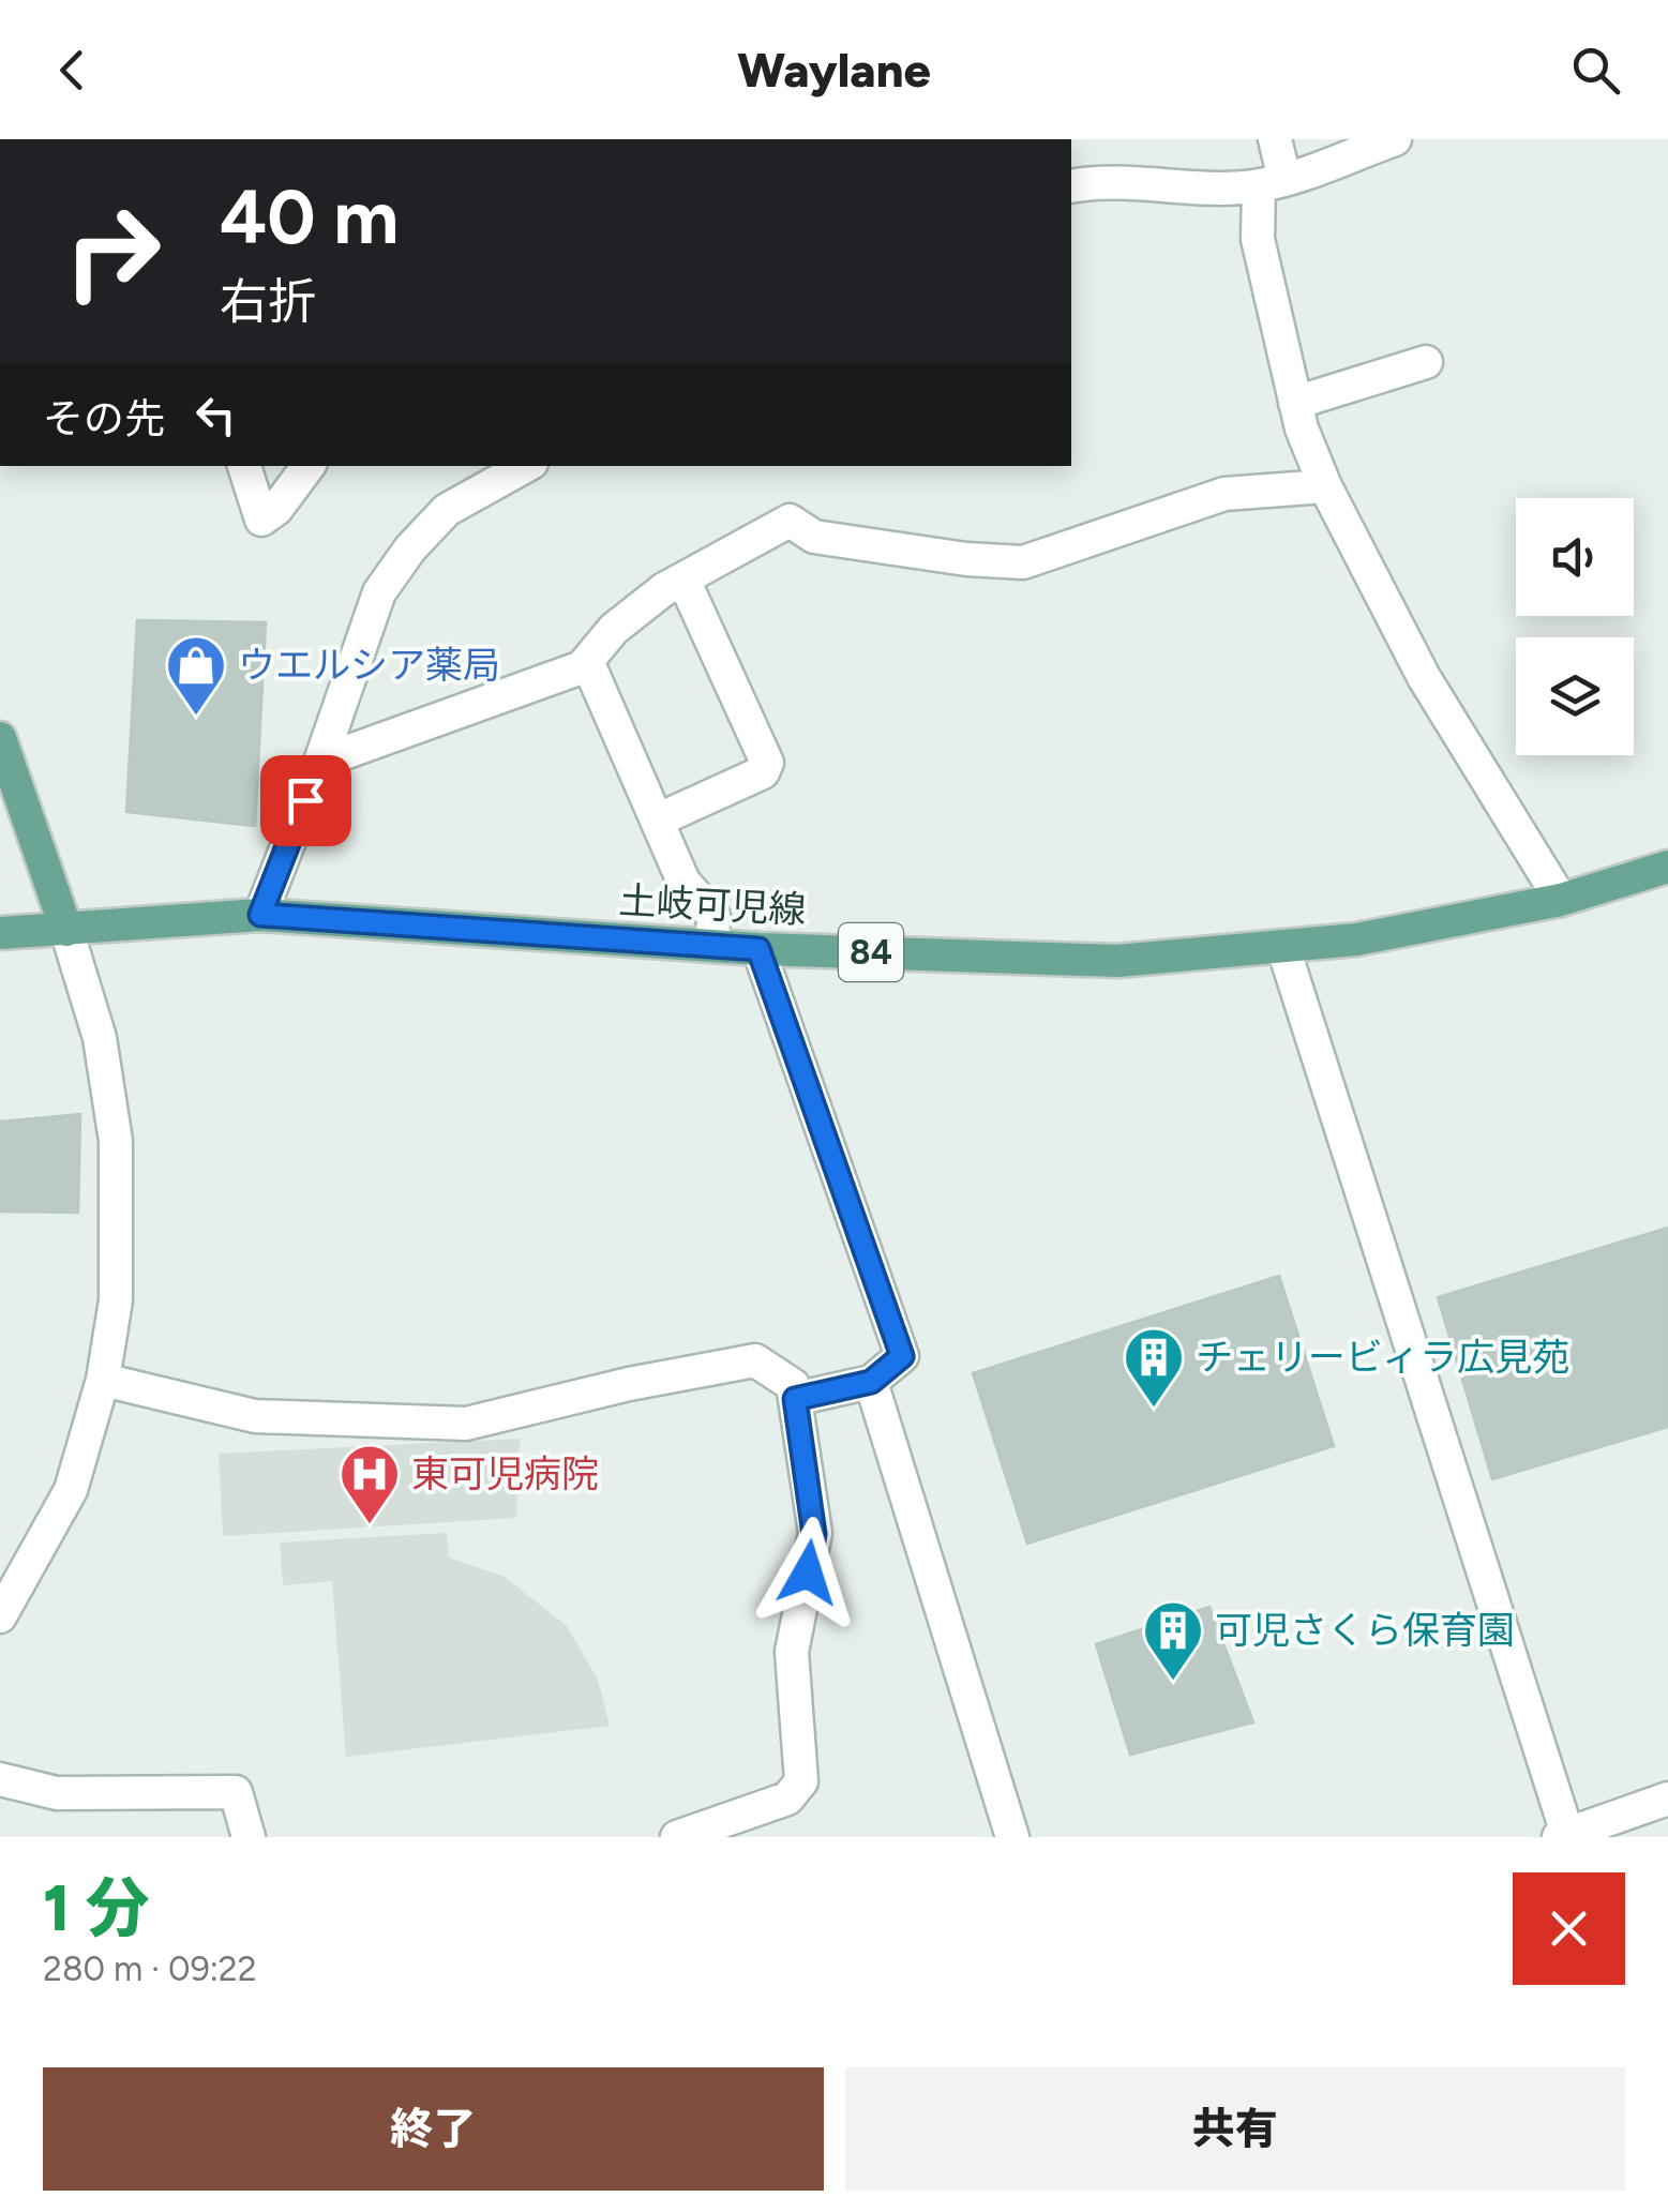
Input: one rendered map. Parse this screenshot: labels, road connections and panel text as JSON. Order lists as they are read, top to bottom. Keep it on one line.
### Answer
{"streets":{"main road":["土岐可児線","84"]},"places":{"shop":["ウエルシア薬局"],"building":["チェリービィラ広見苑","可児さくら保育園"],"hospital":["東可児病院"]},"page":{"header":"Waylane","turn":["40 m","右折"],"then":"その先","heading":["1 分","280 m · 09:22"],"buttons":["終了","共有"]}}
